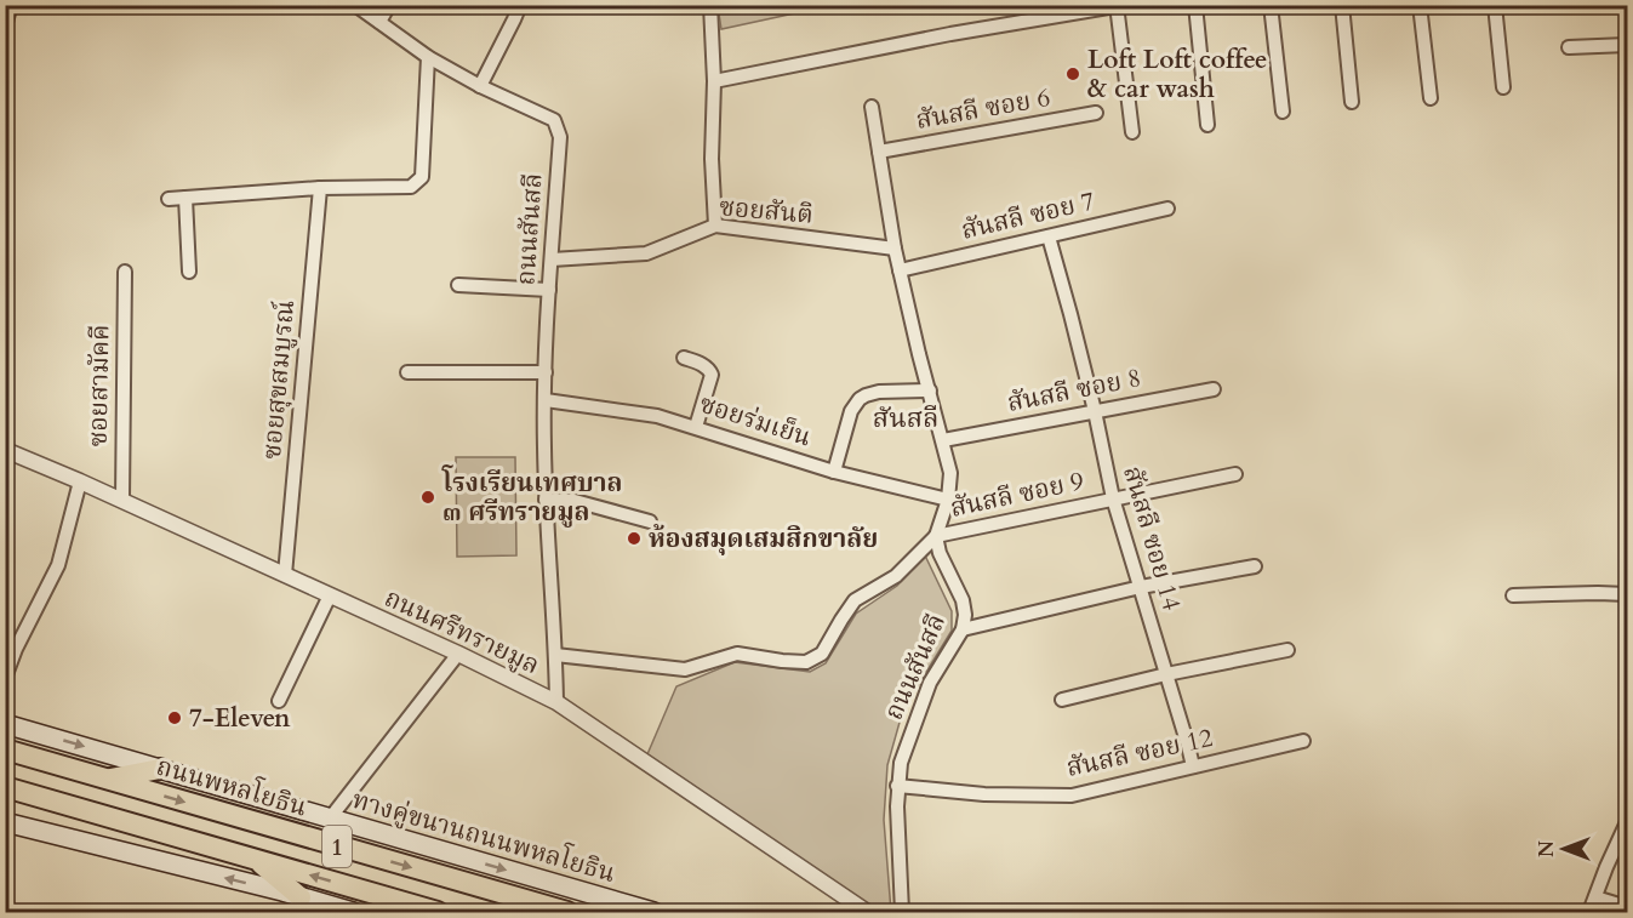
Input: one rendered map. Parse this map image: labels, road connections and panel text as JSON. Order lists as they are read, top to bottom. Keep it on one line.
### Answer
{"streets":{"main road":["ถนนพหลโยธิน","ทางคู่ขนานถนนพหลโยธิน","1"],"street":["สันสลี ซอย 6","ซอยสันติ","สันสลี ซอย 7","ถนนสันสลี","ซอยสุขสมบูรณ์","ซอยสามัคคี","สันสลี ซอย 8","ซอยร่มเย็น","สันสลี ซอย 9","สันสลี ซอย 14","ถนนศรีทรายมูล","สันสลี ซอย 12"]},"crossings":[["ซอยสันติ","ถนนสันสลี"],["สันสลี ซอย 7","สันสลี ซอย 14"],["ถนนสันสลี","ซอยร่มเย็น"],["ถนนสันสลี","สันสลี ซอย 9"],["ถนนสันสลี","ถนนศรีทรายมูล"],["ถนนสันสลี","สันสลี ซอย 12"],["ซอยสุขสมบูรณ์","ถนนศรีทรายมูล"],["ซอยสามัคคี","ถนนศรีทรายมูล"],["สันสลี ซอย 8","สันสลี ซอย 14"],["สันสลี ซอย 9","สันสลี ซอย 14"],["สันสลี ซอย 14","สันสลี ซอย 12"]],"districts":["สันสลี"],"places":["Loft Loft coffee & car wash","โรงเรียนเทศบาล ๓ ศรีทรายมูล","ห้องสมุดเสมสิกขาลัย","7-Eleven"],"north":"left"}
